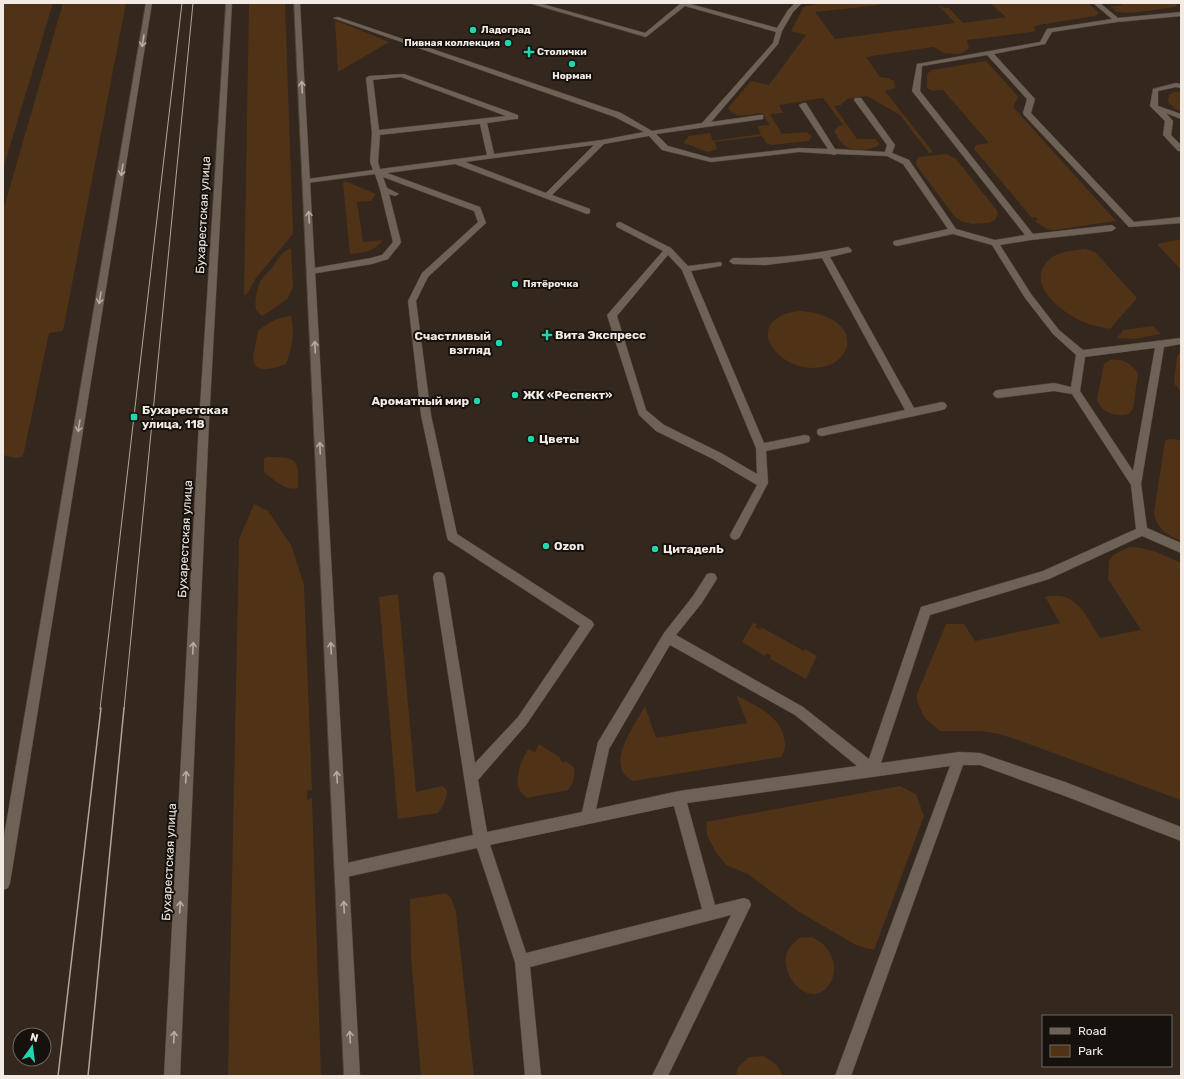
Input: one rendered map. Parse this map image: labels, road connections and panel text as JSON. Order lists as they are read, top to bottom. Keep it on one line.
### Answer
{"streets":{"main road":["Бухарестская улица"]},"places":{"other":["Ладоград","Пивная коллекция","Норман","Пятёрочка","Счастливый взгляд","ЖК «Респект»","Ароматный мир","Цветы","Ozon","ЦитаделЬ"],"health":["Столички","Вита Экспресс"],"transit":["Бухарестская улица, 118"]},"legend":["Road","Park"],"north":"top"}
